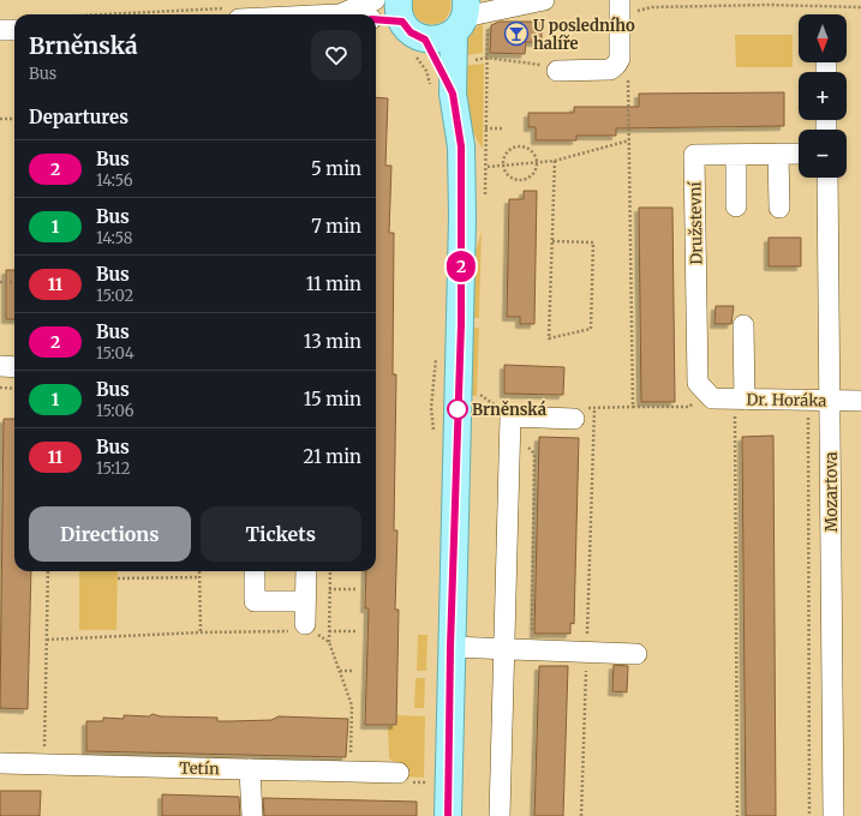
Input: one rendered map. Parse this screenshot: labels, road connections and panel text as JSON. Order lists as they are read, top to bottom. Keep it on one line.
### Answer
{"streets":{"street":["Družstevní","Dr. Horáka","Mozartova","Tetín"]},"crossings":[["Družstevní","Dr. Horáka"],["Dr. Horáka","Mozartova"]],"places":{"bar":["U posledního halíře"],"other":["Brněnská"]},"lines":["bus line 2"],"north":"bottom","page":{"on_map":"2","map_buttons":["+","−"],"heading":[["Brněnská","Bus"],"Departures"],"list":[{"mark":"2","name":"Bus","note":"14:56","value":"5 min"},{"mark":"1","name":"Bus","note":"14:58","value":"7 min"},{"mark":"11","name":"Bus","note":"15:02","value":"11 min"},{"mark":"2","name":"Bus","note":"15:04","value":"13 min"},{"mark":"1","name":"Bus","note":"15:06","value":"15 min"},{"mark":"11","name":"Bus","note":"15:12","value":"21 min"}],"buttons":["Directions","Tickets"]}}
